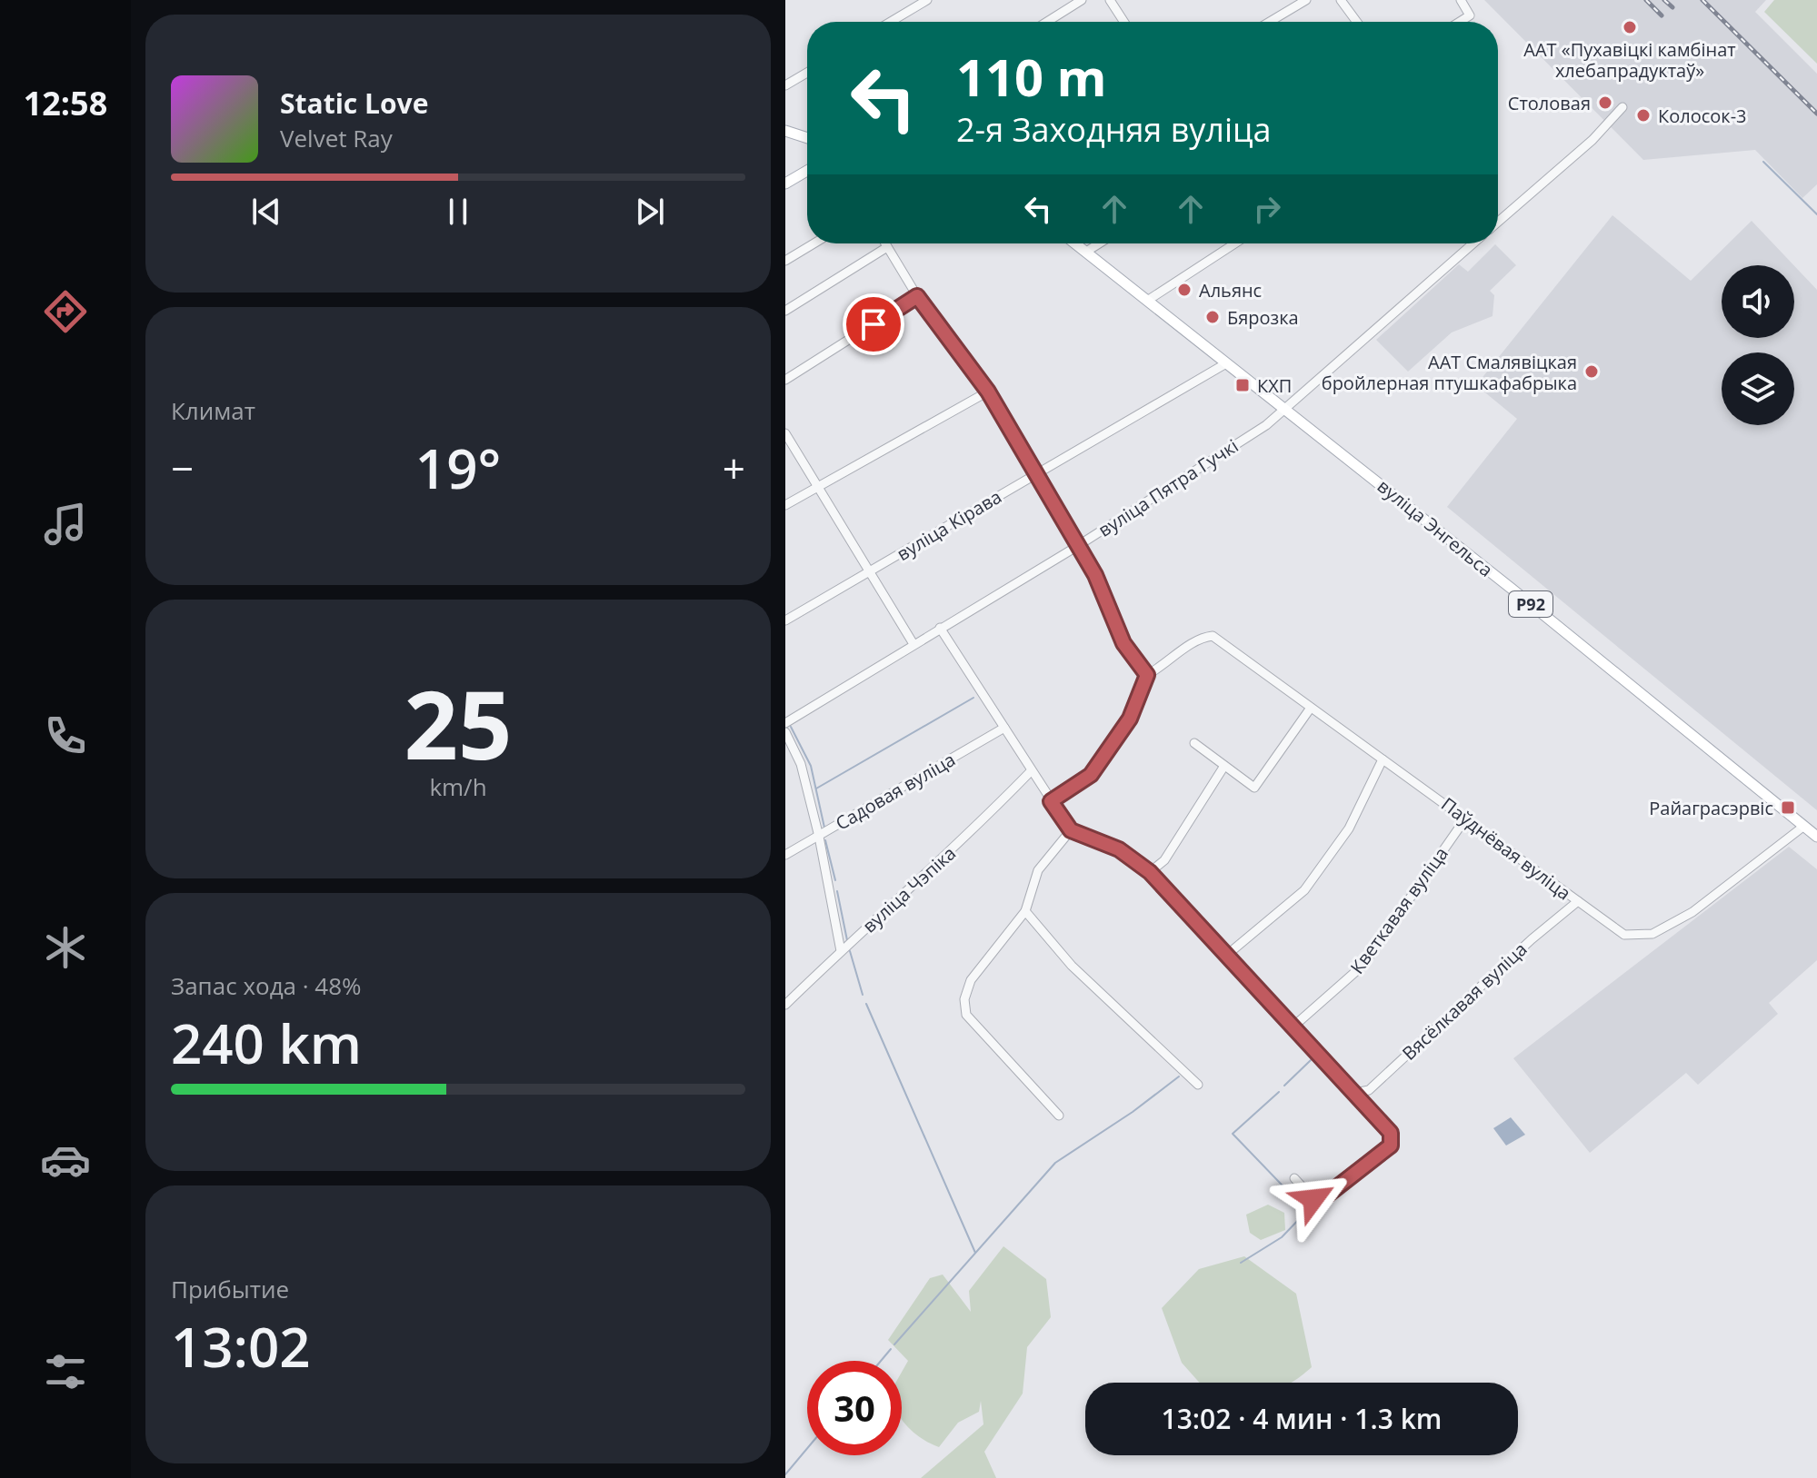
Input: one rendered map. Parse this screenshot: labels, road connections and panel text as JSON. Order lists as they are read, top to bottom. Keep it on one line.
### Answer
{"streets":{"main road":["вуліца Энгельса","Р92"],"street":["вуліца Пятра Гучкі","вуліца Кірава","Садовая вуліца","Паўднёвая вуліца","вуліца Чэпіка","Кветкавая вуліца","Вясёлкавая вуліца"]},"crossings":[["вуліца Пятра Гучкі","вуліца Энгельса"],["вуліца Кірава","вуліца Энгельса"],["вуліца Энгельса","Р92"],["вуліца Энгельса","Паўднёвая вуліца"],["Р92","Паўднёвая вуліца"],["Паўднёвая вуліца","Кветкавая вуліца"],["Паўднёвая вуліца","Вясёлкавая вуліца"]],"places":{"other":["ААТ «Пухавіцкі камбінат хлебапрадуктаў»","Столовая","Колосок-3","Альянс","Бярозка","ААТ Смалявіцкая бройлерная птушкафабрыка"],"transit":["КХП","Райаграсэрвіс"]},"page":{"tabs":"12:58","turn":["110 m","2-я Заходняя вуліца"],"song":["Static Love","Velvet Ray"],"tile":["Климат",["25","km/h"],["Запас хода · 48%","240 km"],["Прибытие","13:02"]],"heat":["−","19°","+"],"limit":"30","trip":"13:02 · 4 мин · 1.3 km"}}
